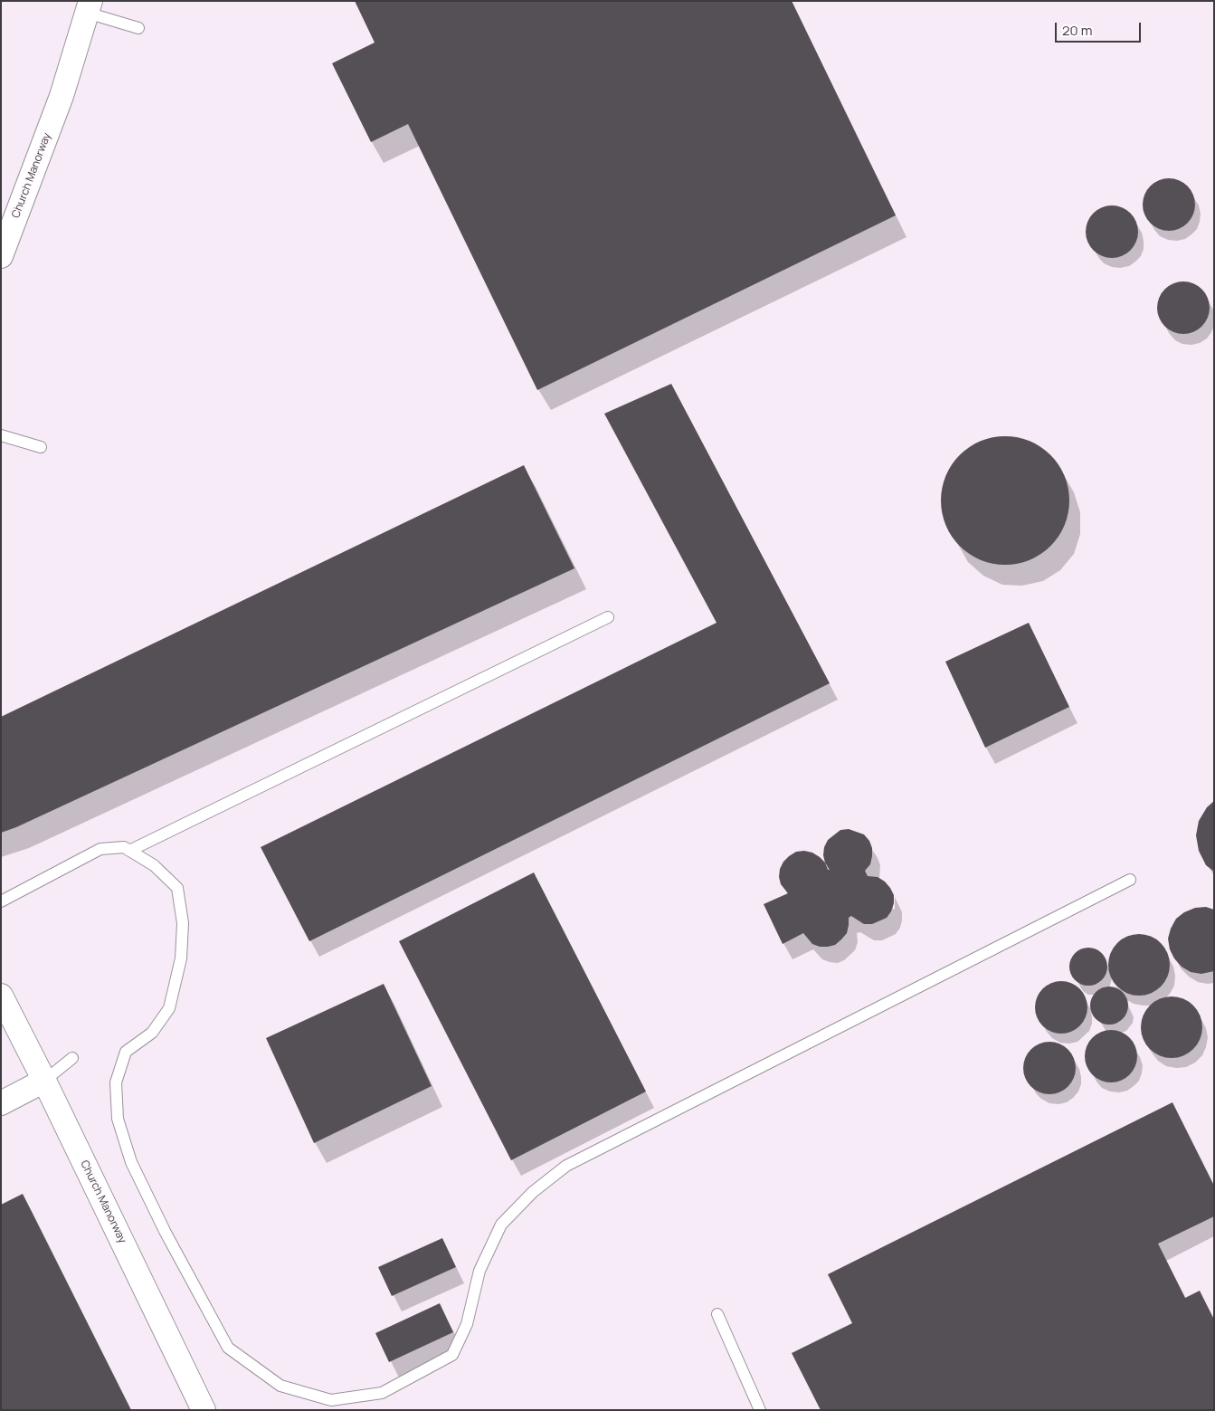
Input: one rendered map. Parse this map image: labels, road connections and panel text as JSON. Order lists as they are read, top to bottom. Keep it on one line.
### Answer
{"streets":{"street":["Church Manorway"]},"scale_bar":"20 m"}
